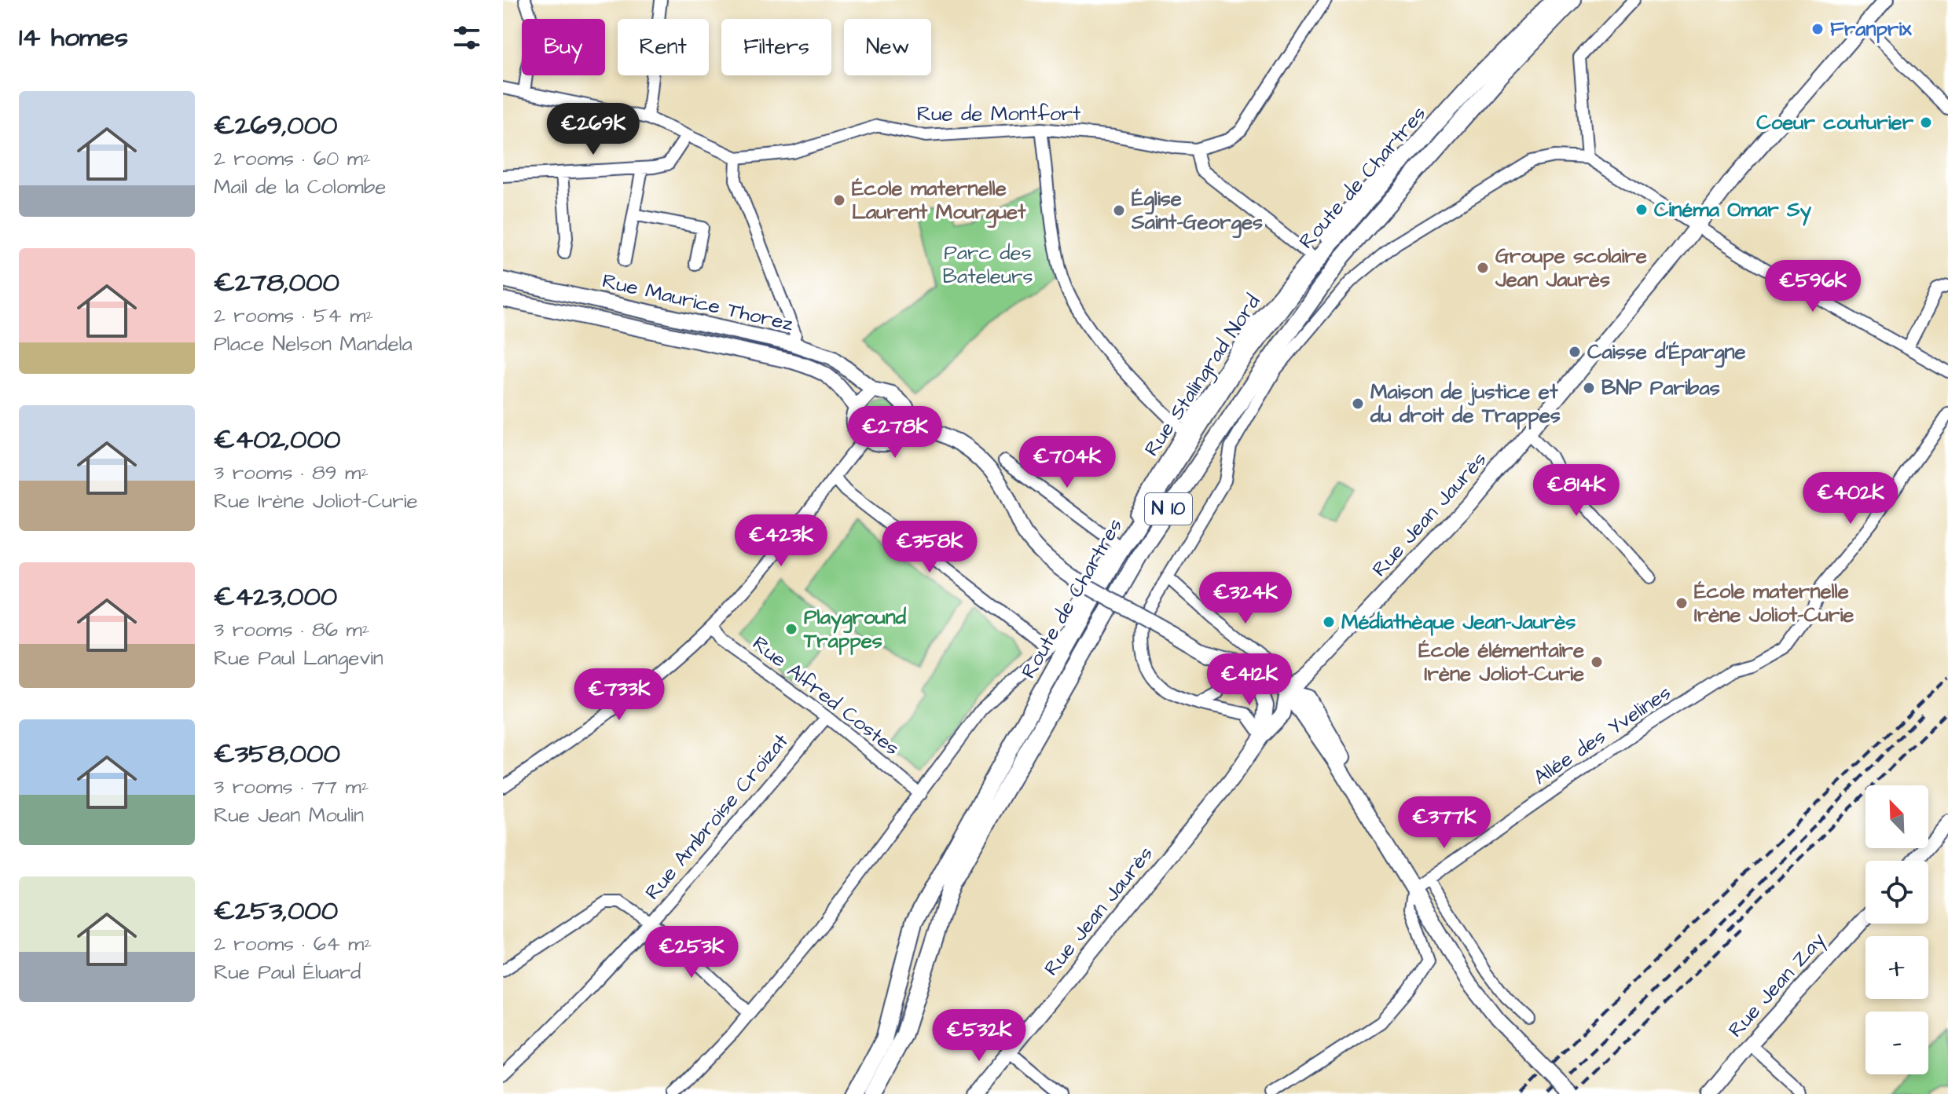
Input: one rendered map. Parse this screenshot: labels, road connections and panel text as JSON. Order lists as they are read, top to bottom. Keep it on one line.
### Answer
{"streets":{"main road":["Route de Chartres","Rue Maurice Thorez","N 10","Rue Jean Jaurès","Rue Jean Zay"],"street":["Rue de Montfort","Rue Stalingrad Nord","Rue Alfred Costes","Allée des Yvelines","Rue Ambroise Croizat"]},"crossings":[["Rue Stalingrad Nord","Rue Alfred Costes"],["Rue Alfred Costes","Rue Ambroise Croizat"]],"parks":["Parc des Bateleurs"],"places":["Franprix","Coeur couturier","École maternelle Laurent Mourguet","Cinéma Omar Sy","Église Saint-Georges","Groupe scolaire Jean Jaurès","Caisse d'Épargne","BNP Paribas","Maison de justice et du droit de Trappes","École maternelle Irène Joliot-Curie","Médiathèque Jean-Jaurès","Playground Trappes","École élémentaire Irène Joliot-Curie"],"north":"top left","page":{"heading":"14 homes","chip":["Buy","Rent","Filters","New"],"list":[{"name":"€269,000","note":"2 rooms · 60 m² · Mail de la Colombe"},{"name":"€278,000","note":"2 rooms · 54 m² · Place Nelson Mandela"},{"name":"€402,000","note":"3 rooms · 89 m² · Rue Irène Joliot-Curie"},{"name":"€423,000","note":"3 rooms · 86 m² · Rue Paul Langevin"},{"name":"€358,000","note":"3 rooms · 77 m² · Rue Jean Moulin"},{"name":"€253,000","note":"2 rooms · 64 m² · Rue Paul Éluard"}],"price":["€269K","€596K","€278K","€704K","€814K","€402K","€423K","€358K","€324K","€412K","€733K","€377K","€253K","€532K"],"map_buttons":["+","−"]}}
